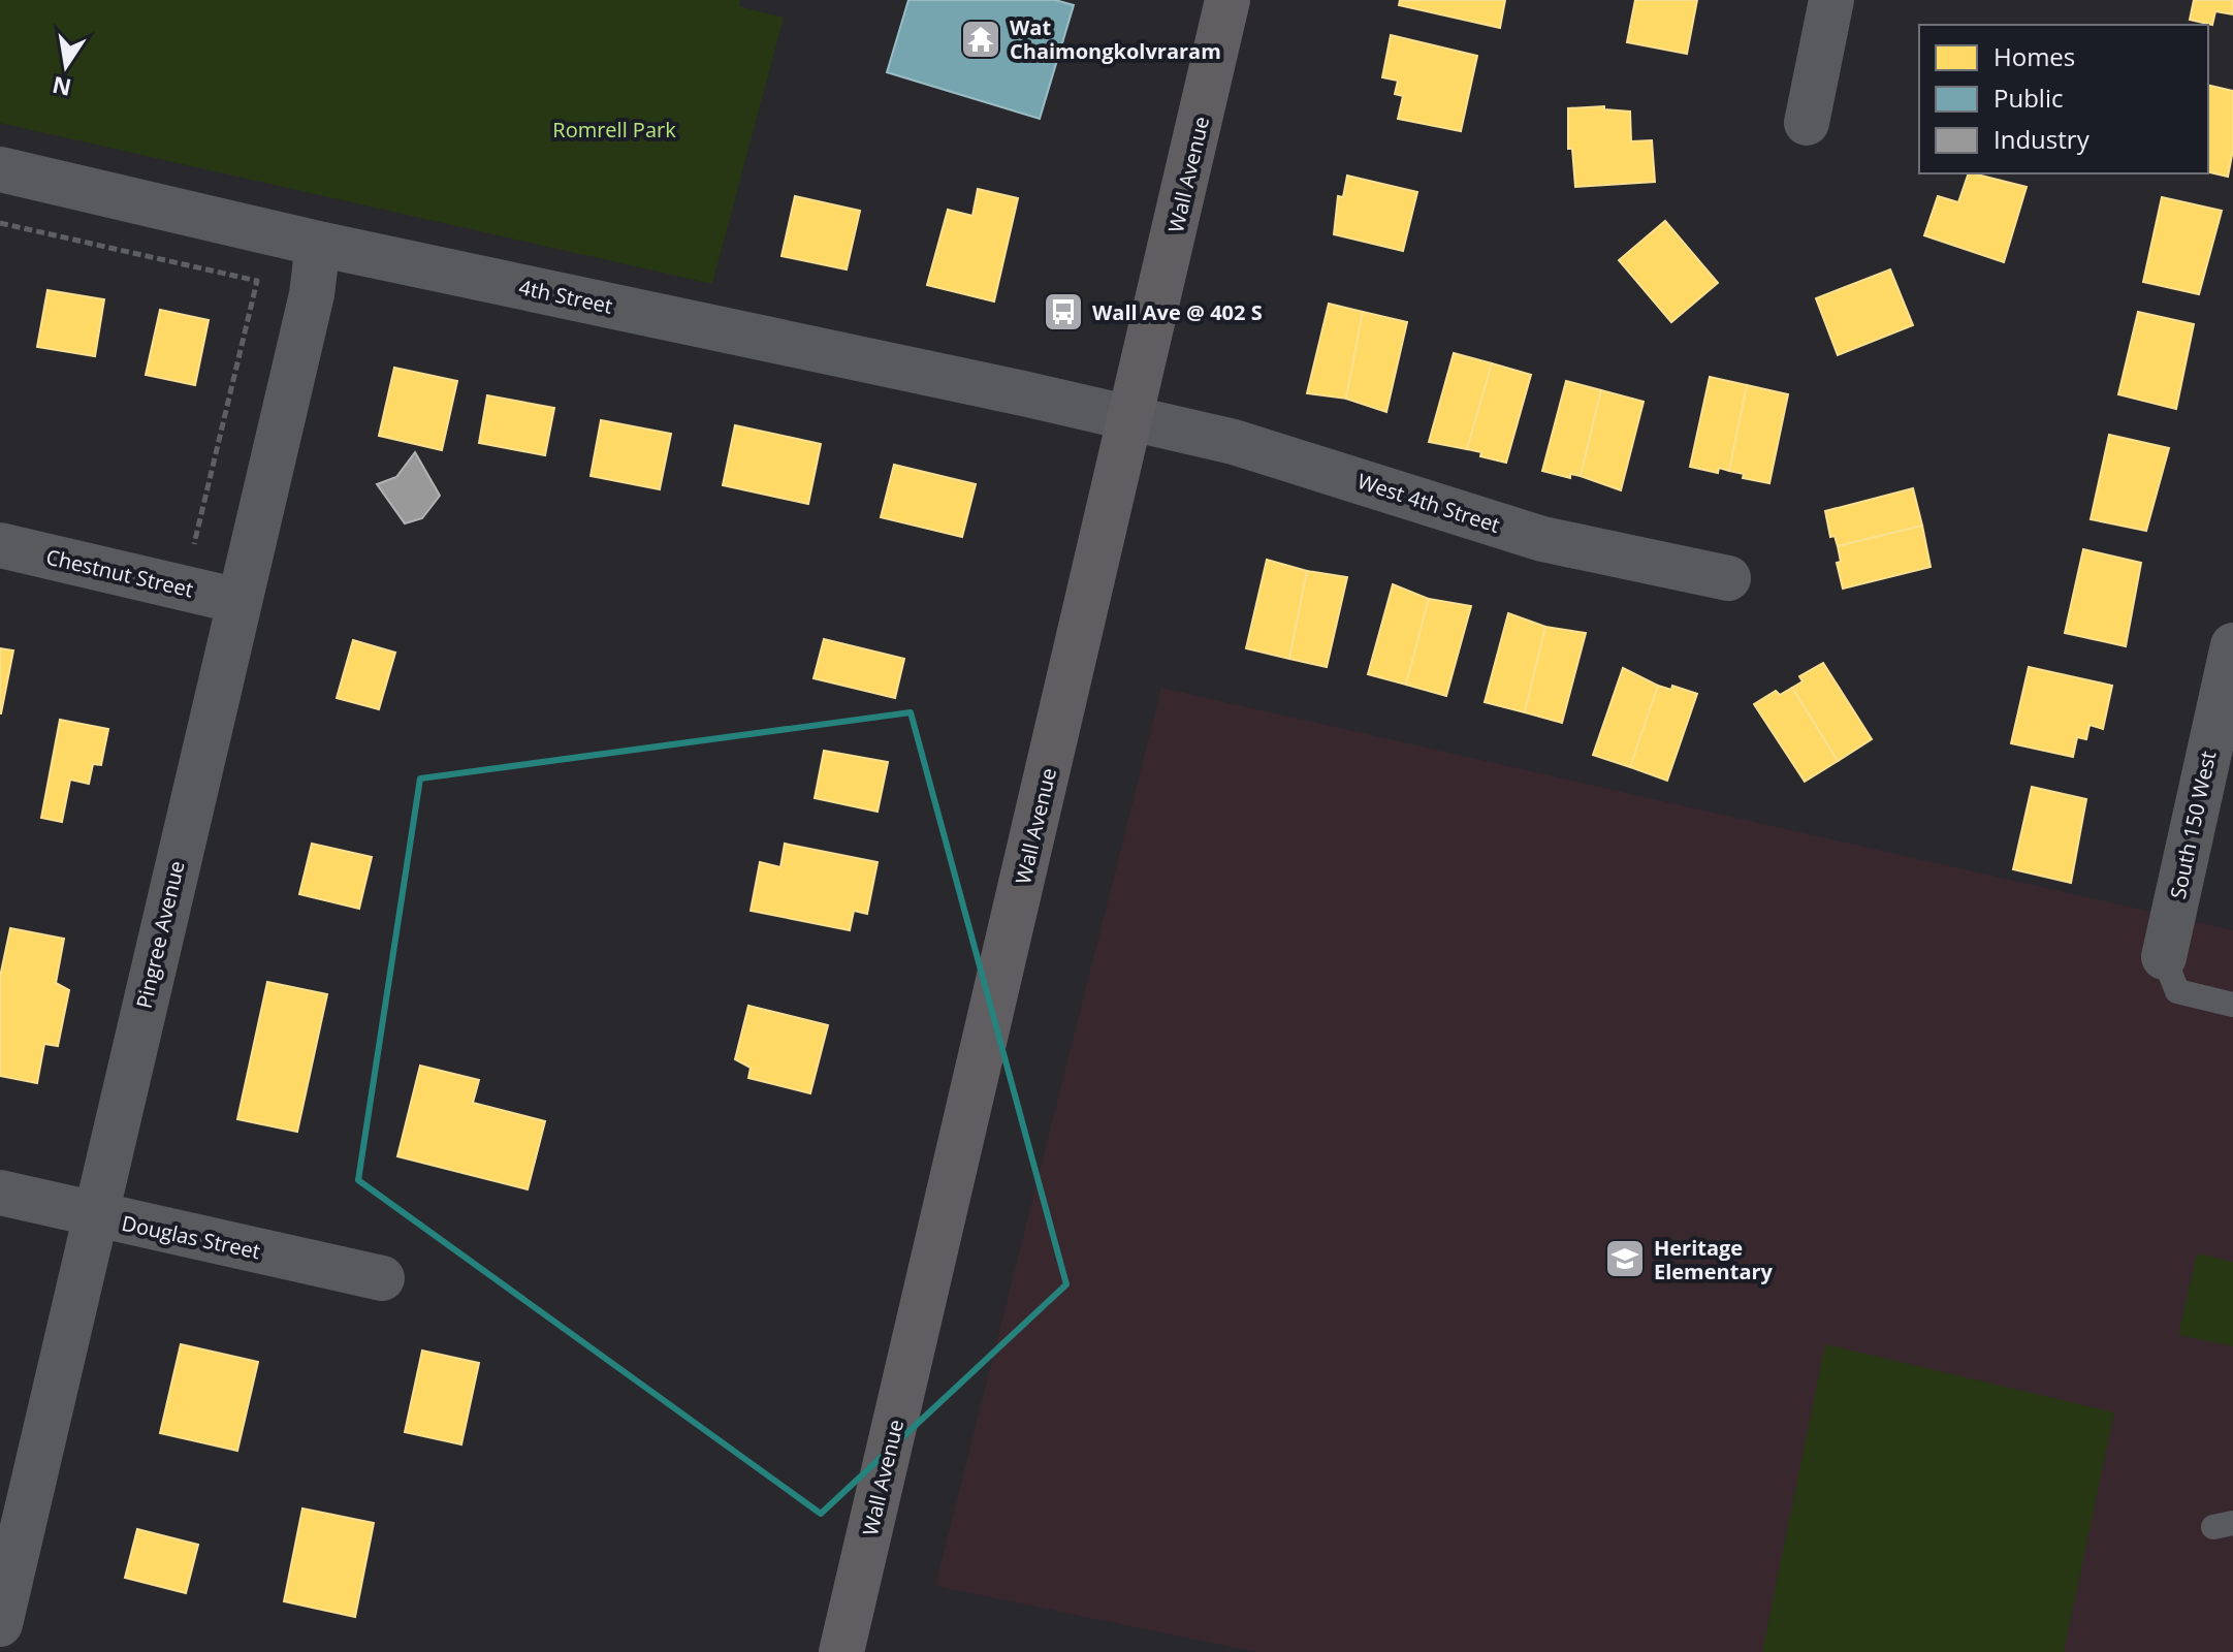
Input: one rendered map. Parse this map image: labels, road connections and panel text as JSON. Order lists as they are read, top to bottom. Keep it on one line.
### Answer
{"streets":{"main road":["Wall Avenue"],"street":["4th Street","West 4th Street","Chestnut Street","South 150 West","Pingree Avenue","Douglas Street"]},"crossings":[["Wall Avenue","4th Street"],["Wall Avenue","West 4th Street"],["4th Street","West 4th Street"],["4th Street","Pingree Avenue"],["Chestnut Street","Pingree Avenue"],["Pingree Avenue","Douglas Street"]],"parks":["Romrell Park"],"places":{"temple":["Wat Chaimongkolvraram"],"bus stop":["Wall Ave @ 402 S"],"school or university":["Heritage Elementary"]},"legend":["Homes","Public","Industry"],"north":"bottom"}
